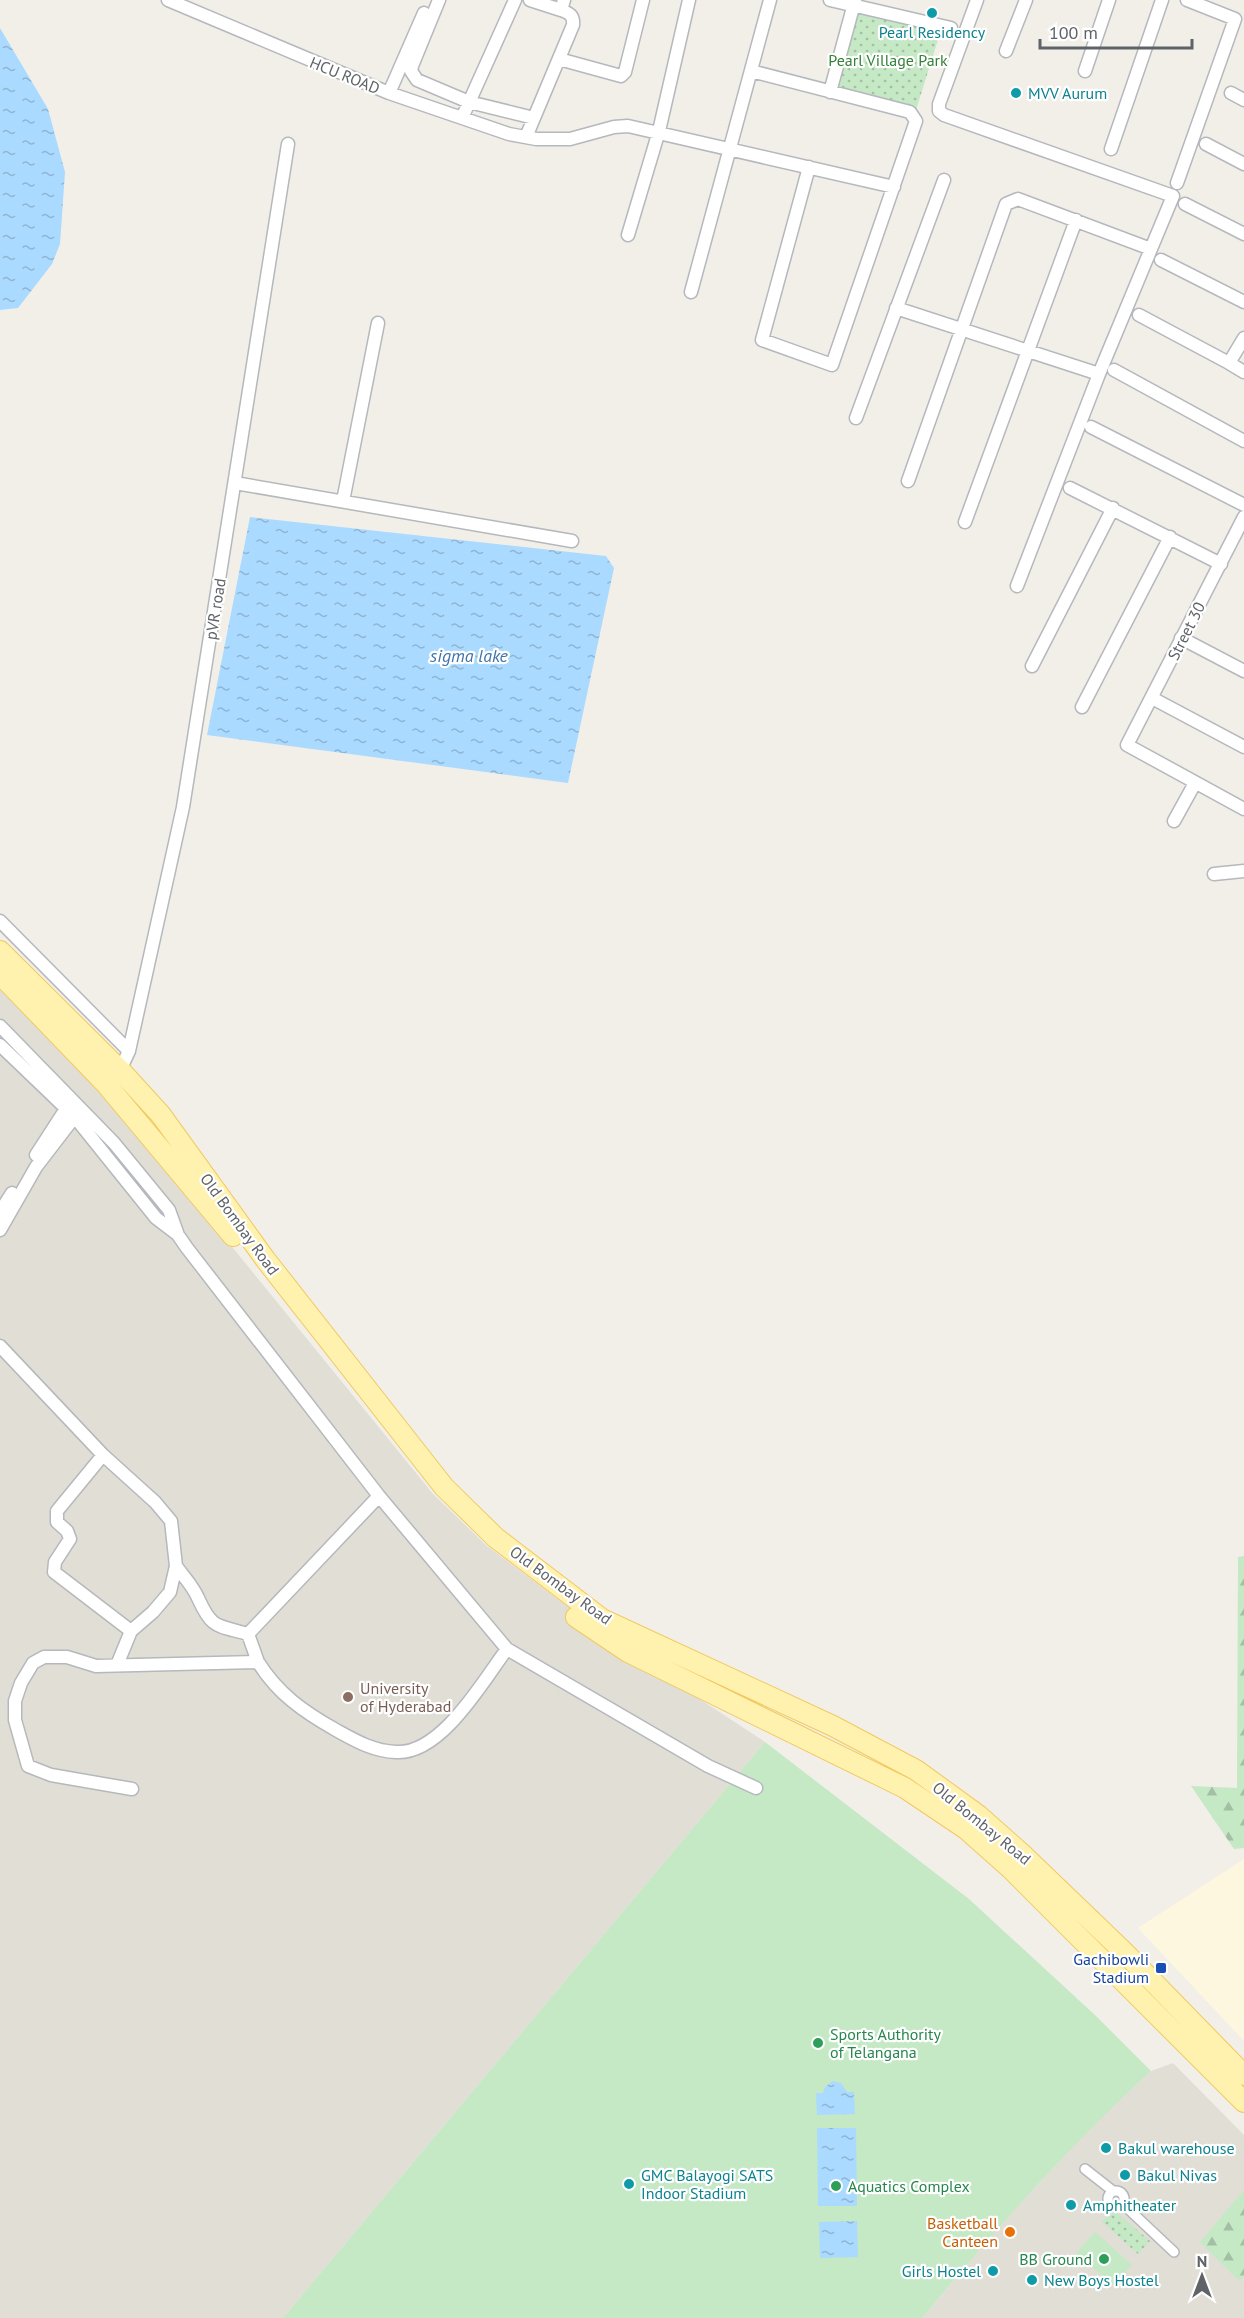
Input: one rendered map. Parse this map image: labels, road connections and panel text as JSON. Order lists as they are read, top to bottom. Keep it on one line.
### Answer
{"streets":{"main road":["Old Bombay Road"],"street":["HCU ROAD","pVR road","Street 30"]},"crossings":[["pVR road","Old Bombay Road"]],"water":["sigma lake"],"parks":["Pearl Village Park"],"places":{"other":["Pearl Residency","MVV Aurum","University of Hyderabad","Sports Authority of Telangana","Bakul warehouse","Bakul Nivas","GMC Balayogi SATS Indoor Stadium","Aquatics Complex","Amphitheater","Basketball Canteen","BB Ground","Girls Hostel","New Boys Hostel"],"transit":["Gachibowli Stadium"]},"scale_bar":"100 m","north":"top"}
